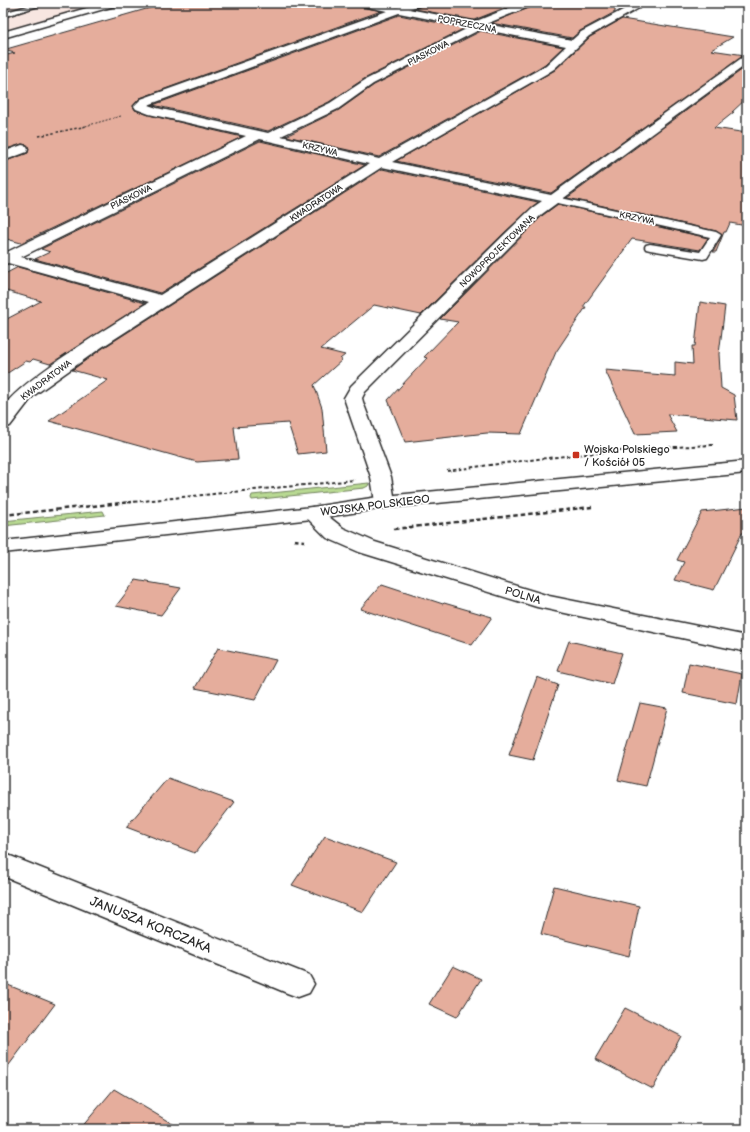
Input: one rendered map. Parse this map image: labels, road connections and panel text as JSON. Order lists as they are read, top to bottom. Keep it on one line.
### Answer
{"streets":{"street":["POPRZECZNA","PIASKOWA","KRZYWA","KWADRATOWA","NOWOPROJEKTOWANA","WOJSKA POLSKIEGO","POLNA","JANUSZA KORCZAKA"]},"crossings":[["POPRZECZNA","PIASKOWA"],["POPRZECZNA","KWADRATOWA"],["PIASKOWA","KRZYWA"],["KRZYWA","KWADRATOWA"],["KRZYWA","NOWOPROJEKTOWANA"],["NOWOPROJEKTOWANA","WOJSKA POLSKIEGO"],["WOJSKA POLSKIEGO","POLNA"]],"places":{"transit":["Wojska Polskiego / Kościół 05"]}}
